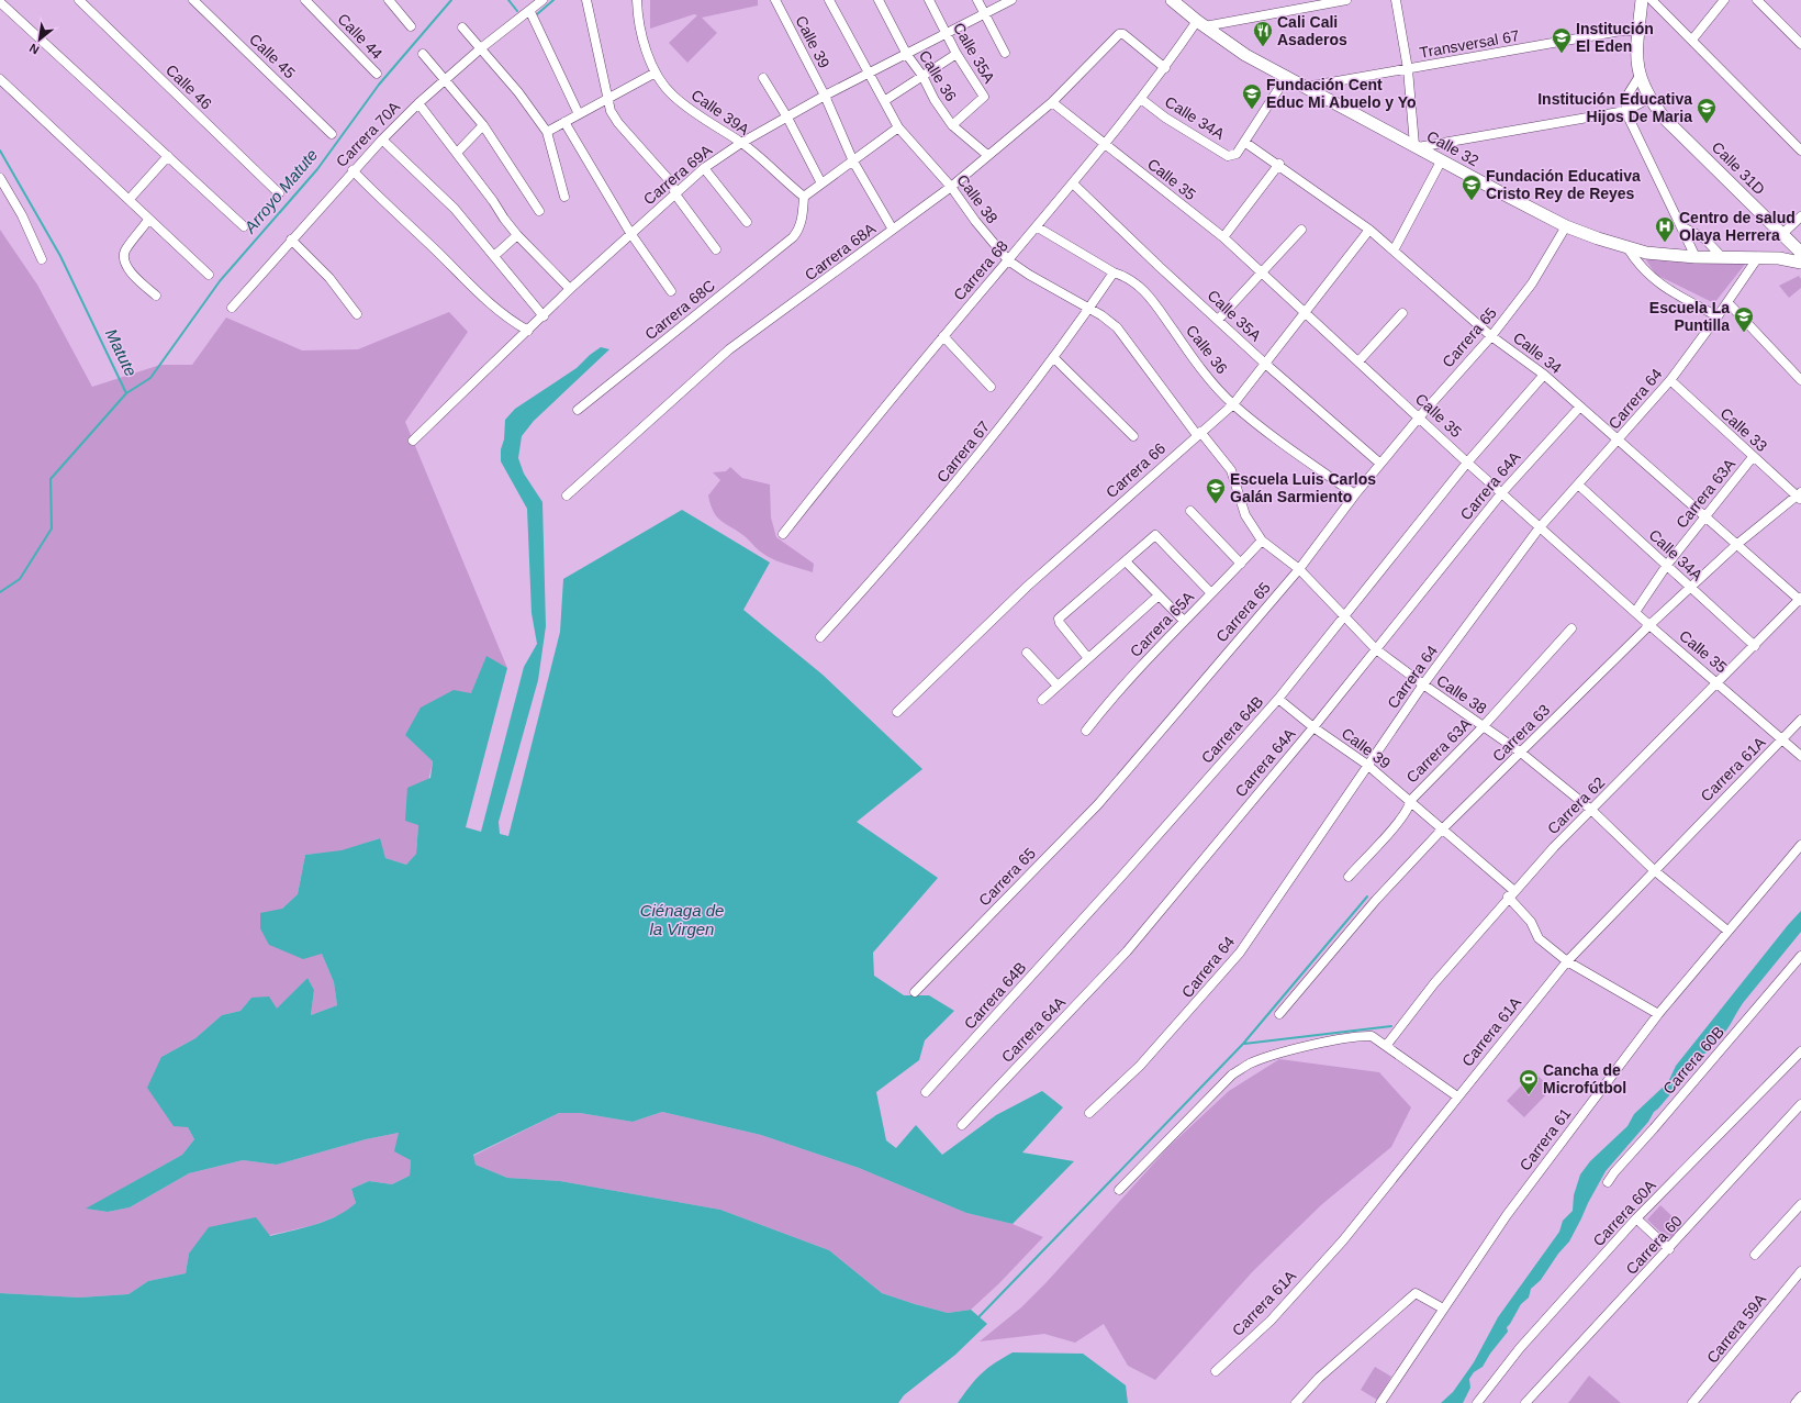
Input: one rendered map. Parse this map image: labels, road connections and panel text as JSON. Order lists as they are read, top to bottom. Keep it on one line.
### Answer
{"streets":{"street":["Calle 44","Calle 39","Transversal 67","Calle 35A","Calle 45","Calle 36","Calle 46","Calle 39A","Calle 34A","Carrera 70A","Calle 32","Calle 31D","Carrera 69A","Calle 35","Calle 38","Carrera 68A","Carrera 68","Carrera 68C","Carrera 65","Calle 34","Carrera 64","Calle 33","Carrera 67","Carrera 66","Carrera 64A","Carrera 63A","Carrera 65A","Carrera 64B","Carrera 63","Carrera 61A","Carrera 62","Carrera 60B","Carrera 61","Carrera 60A","Carrera 60","Carrera 59A"]},"crossings":[["Calle 39","Carrera 69A"],["Calle 39","Carrera 68A"],["Calle 39","Carrera 64"],["Calle 39","Carrera 64A"],["Calle 39","Carrera 63A"],["Calle 39","Carrera 64B"],["Calle 39","Carrera 63"],["Calle 39","Carrera 61A"],["Calle 39","Carrera 62"],["Calle 39","Carrera 61"],["Transversal 67","Calle 32"],["Transversal 67","Calle 31D"],["Calle 35A","Calle 36"],["Calle 35A","Carrera 69A"],["Calle 35A","Carrera 68"],["Calle 35A","Carrera 65"],["Calle 35A","Carrera 66"],["Calle 36","Carrera 69A"],["Calle 36","Carrera 68A"],["Calle 36","Carrera 68"],["Calle 36","Carrera 65"],["Calle 36","Carrera 67"],["Calle 36","Carrera 66"],["Calle 39A","Carrera 69A"],["Calle 39A","Carrera 68C"],["Calle 34A","Carrera 68"],["Calle 34A","Calle 34"],["Calle 34A","Carrera 64"],["Calle 34A","Carrera 63A"],["Calle 34A","Carrera 63"],["Calle 34A","Carrera 62"],["Calle 32","Carrera 68"],["Calle 32","Carrera 65"],["Calle 32","Carrera 64"],["Carrera 69A","Calle 38"],["Calle 35","Carrera 68A"],["Calle 35","Carrera 68"],["Calle 35","Carrera 65"],["Calle 35","Carrera 64"],["Calle 35","Carrera 66"],["Calle 35","Carrera 64A"],["Calle 35","Carrera 63A"],["Calle 35","Carrera 64B"],["Calle 35","Carrera 63"],["Calle 35","Carrera 61A"],["Calle 35","Carrera 62"],["Calle 38","Carrera 68A"],["Calle 38","Carrera 68"],["Calle 38","Carrera 65"],["Calle 38","Carrera 64"],["Calle 38","Carrera 67"],["Calle 38","Carrera 66"],["Calle 38","Carrera 64A"],["Calle 38","Carrera 63A"],["Calle 38","Carrera 65A"],["Calle 38","Carrera 64B"],["Calle 38","Carrera 63"],["Calle 38","Carrera 61A"],["Calle 38","Carrera 62"],["Calle 38","Carrera 61"],["Carrera 68A","Carrera 68"],["Carrera 65","Calle 34"],["Calle 34","Carrera 64"],["Calle 34","Carrera 66"],["Calle 34","Carrera 64A"],["Calle 34","Carrera 63A"],["Calle 34","Carrera 64B"],["Calle 34","Carrera 63"],["Calle 34","Carrera 62"],["Carrera 64","Calle 33"],["Calle 33","Carrera 63A"],["Calle 33","Carrera 63"]],"water":["Arroyo Matute","Matute","Ciénaga de la Virgen"],"places":{"restaurant":["Cali Cali Asaderos"],"school or university":["Institución El Eden","Fundación Cent Educ Mi Abuelo y Yo","Institución Educativa Hijos De Maria","Fundación Educativa Cristo Rey de Reyes","Escuela La Puntilla","Escuela Luis Carlos Galán Sarmiento"],"hospital":["Centro de salud Olaya Herrera"],"sports":["Cancha de Microfútbol"]},"north":"bottom left"}
